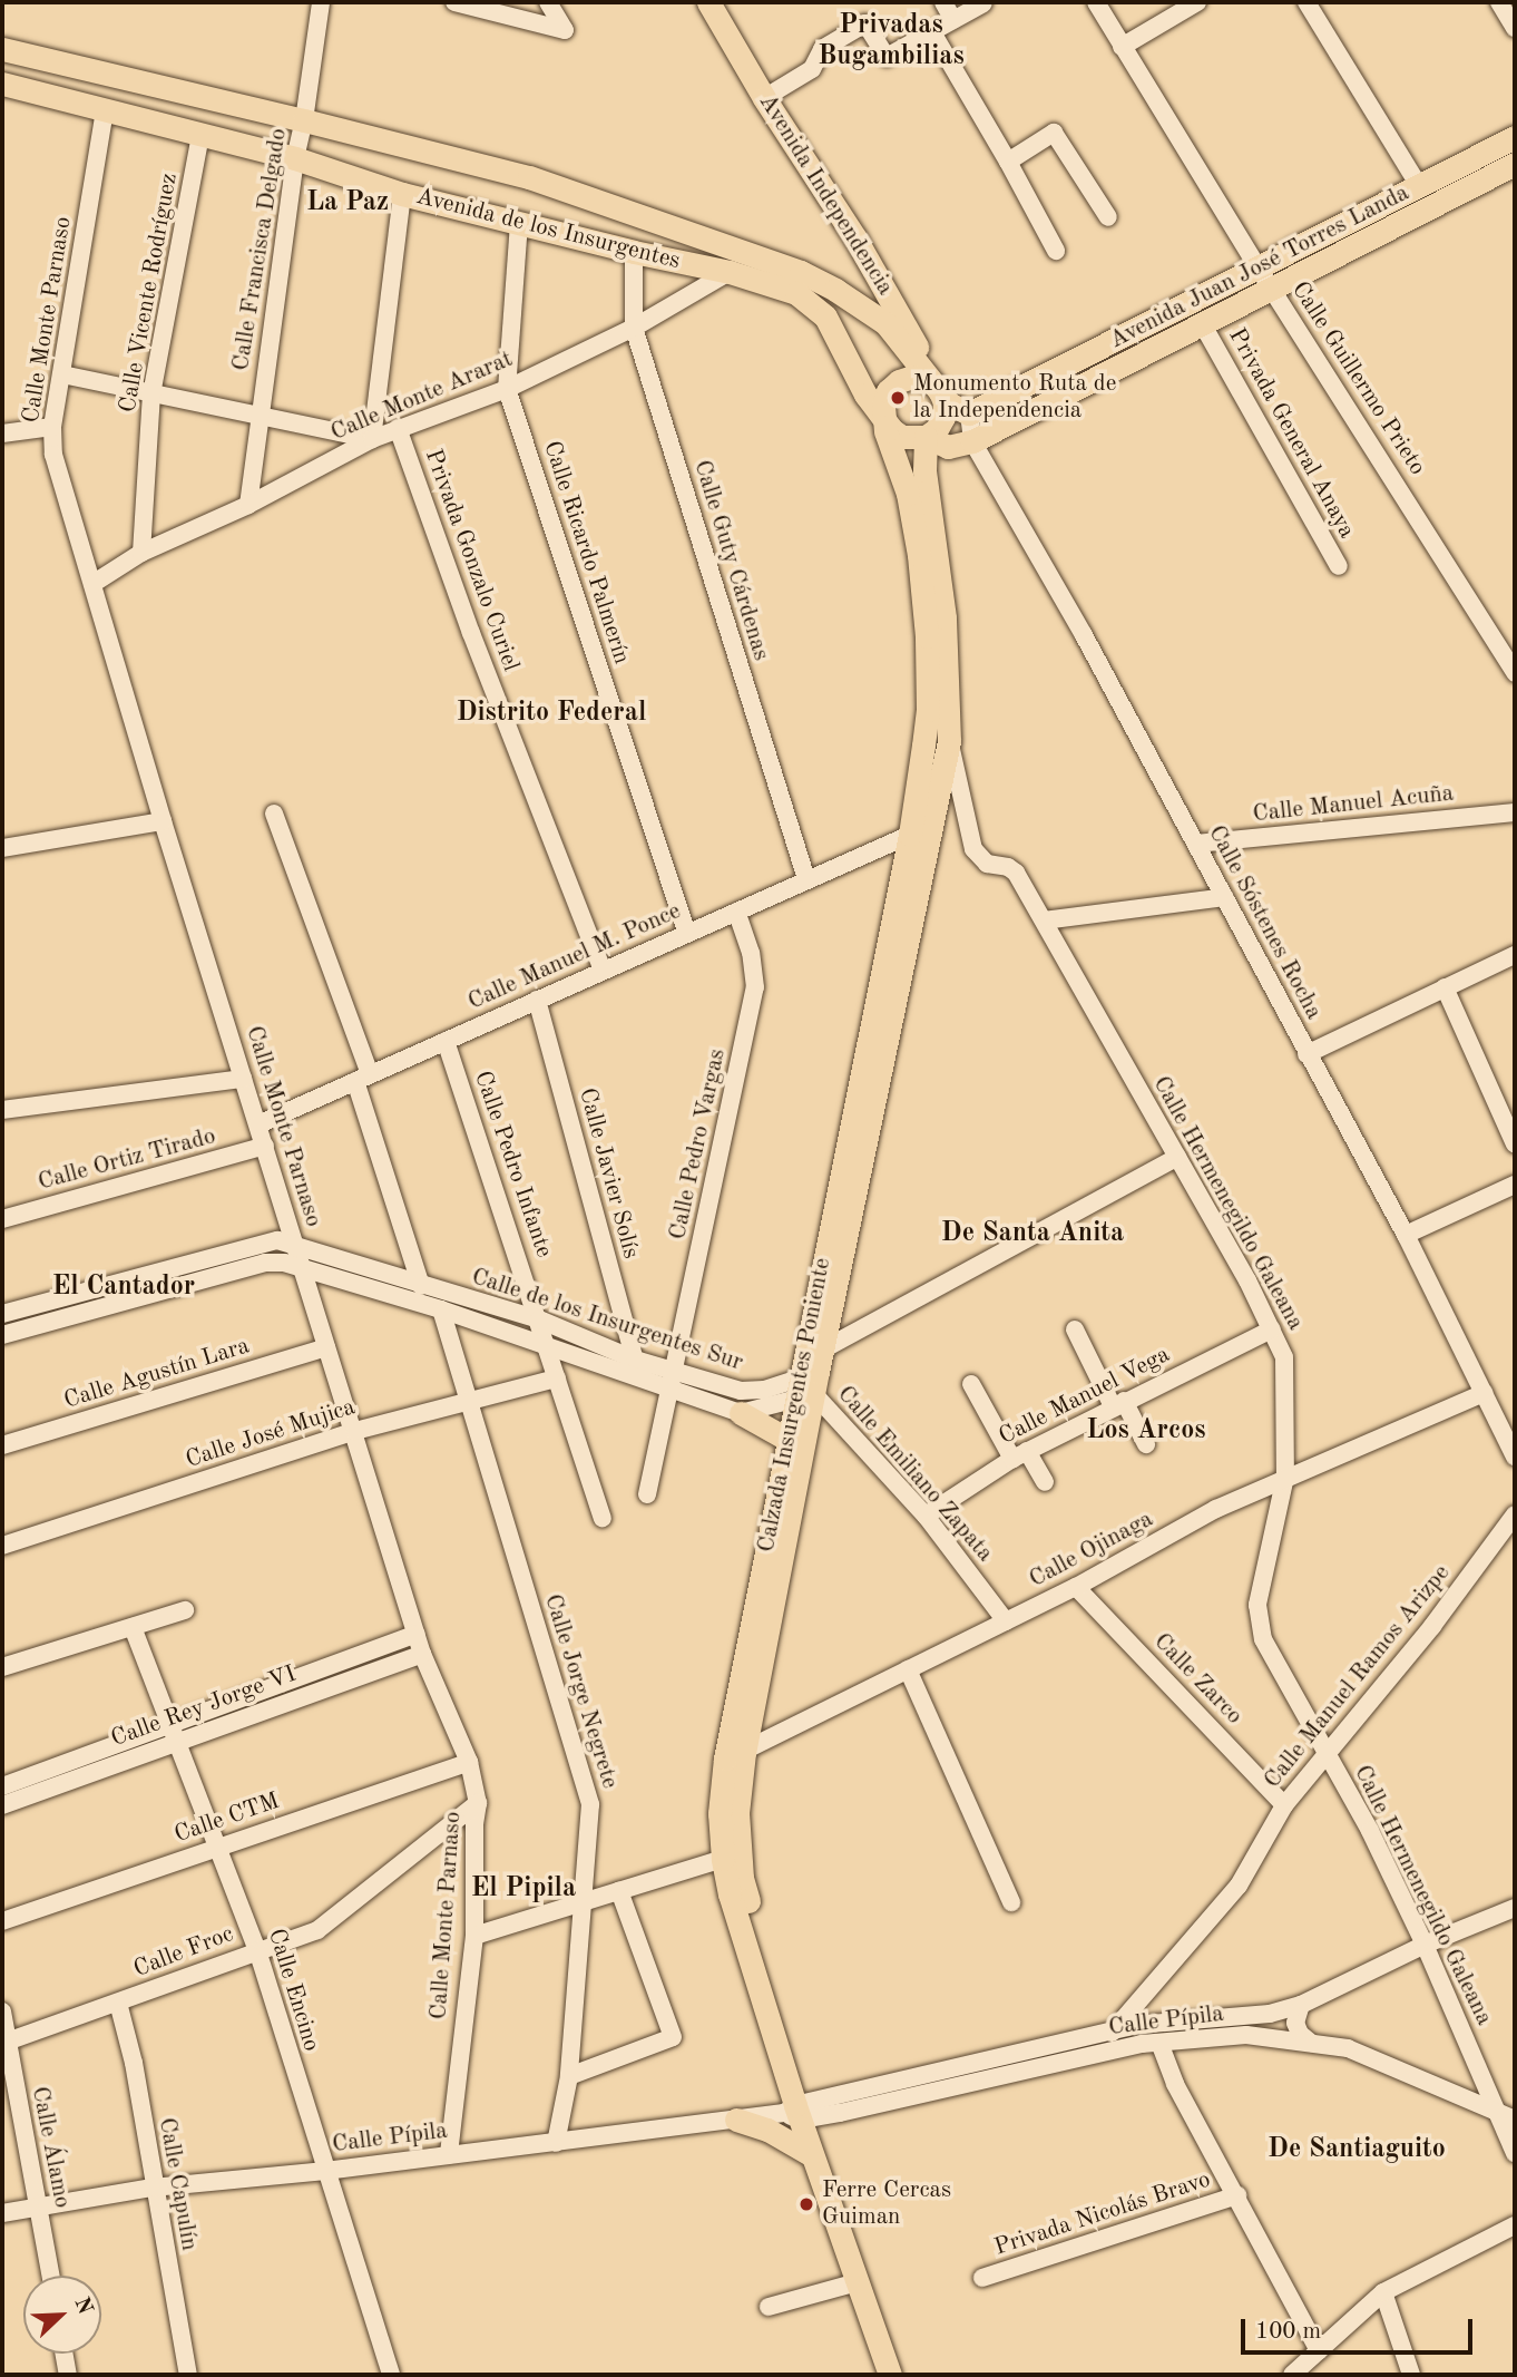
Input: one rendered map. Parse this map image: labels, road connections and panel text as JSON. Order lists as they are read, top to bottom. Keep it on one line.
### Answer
{"streets":{"main road":["Avenida Independencia","Avenida de los Insurgentes","Avenida Juan José Torres Landa","Calzada Insurgentes Poniente"],"street":["Calle Francisca Delgado","Calle Vicente Rodríguez","Calle Monte Parnaso","Calle Guillermo Prieto","Calle Monte Ararat","Privada General Anaya","Calle Ricardo Palmerín","Privada Gonzalo Curiel","Calle Guty Cárdenas","Calle Manuel Acuña","Calle Sóstenes Rocha","Calle Manuel M. Ponce","Calle Pedro Vargas","Calle Ortiz Tirado","Calle Pedro Infante","Calle Javier Solís","Calle Hermenegildo Galeana","Calle de los Insurgentes Sur","Calle Agustín Lara","Calle Manuel Vega","Calle José Mujica","Calle Emiliano Zapata","Calle Ojinaga","Calle Manuel Ramos Arizpe","Calle Zarco","Calle Jorge Negrete","Calle Rey Jorge VI","Calle CTM","Calle Froc","Calle Encino","Calle Pípila","Calle Álamo","Calle Capulín","Privada Nicolás Bravo"]},"crossings":[["Avenida Independencia","Avenida de los Insurgentes"],["Avenida Independencia","Avenida Juan José Torres Landa"],["Avenida Independencia","Calzada Insurgentes Poniente"],["Avenida de los Insurgentes","Calle Francisca Delgado"],["Avenida de los Insurgentes","Avenida Juan José Torres Landa"],["Avenida de los Insurgentes","Calle Vicente Rodríguez"],["Avenida de los Insurgentes","Calle Monte Parnaso"],["Avenida de los Insurgentes","Calle Monte Ararat"],["Avenida de los Insurgentes","Calle Ricardo Palmerín"],["Avenida de los Insurgentes","Calle Guty Cárdenas"],["Avenida de los Insurgentes","Calzada Insurgentes Poniente"],["Calle Francisca Delgado","Calle Monte Ararat"],["Avenida Juan José Torres Landa","Calle Guillermo Prieto"],["Avenida Juan José Torres Landa","Privada General Anaya"],["Avenida Juan José Torres Landa","Calle Sóstenes Rocha"],["Avenida Juan José Torres Landa","Calzada Insurgentes Poniente"],["Calle Vicente Rodríguez","Calle Monte Ararat"],["Calle Monte Parnaso","Calle Monte Ararat"],["Calle Monte Parnaso","Calle Manuel M. Ponce"],["Calle Monte Parnaso","Calle Ortiz Tirado"],["Calle Monte Parnaso","Calle de los Insurgentes Sur"],["Calle Monte Parnaso","Calle Agustín Lara"],["Calle Monte Parnaso","Calle José Mujica"],["Calle Monte Parnaso","Calle Rey Jorge VI"],["Calle Monte Parnaso","Calle CTM"],["Calle Monte Parnaso","Calle Froc"],["Calle Monte Parnaso","Calle Pípila"],["Calle Monte Ararat","Calle Ricardo Palmerín"],["Calle Monte Ararat","Privada Gonzalo Curiel"],["Calle Monte Ararat","Calle Guty Cárdenas"],["Calle Ricardo Palmerín","Calle Manuel M. Ponce"],["Privada Gonzalo Curiel","Calle Manuel M. Ponce"],["Calle Guty Cárdenas","Calle Manuel M. Ponce"],["Calle Manuel Acuña","Calle Sóstenes Rocha"],["Calle Sóstenes Rocha","Calle Ojinaga"],["Calle Manuel M. Ponce","Calle Pedro Vargas"],["Calle Manuel M. Ponce","Calle Pedro Infante"],["Calle Manuel M. Ponce","Calle Javier Solís"],["Calle Manuel M. Ponce","Calzada Insurgentes Poniente"],["Calle Pedro Vargas","Calle de los Insurgentes Sur"],["Calle Pedro Infante","Calle de los Insurgentes Sur"],["Calle Pedro Infante","Calle José Mujica"],["Calle Javier Solís","Calle de los Insurgentes Sur"],["Calle Hermenegildo Galeana","Calle Manuel Vega"],["Calle Hermenegildo Galeana","Calzada Insurgentes Poniente"],["Calle Hermenegildo Galeana","Calle Ojinaga"],["Calle Hermenegildo Galeana","Calle Manuel Ramos Arizpe"],["Calle Hermenegildo Galeana","Calle Pípila"],["Calle de los Insurgentes Sur","Calzada Insurgentes Poniente"],["Calle de los Insurgentes Sur","Calle Emiliano Zapata"],["Calle de los Insurgentes Sur","Calle Jorge Negrete"],["Calle Manuel Vega","Calle Emiliano Zapata"],["Calzada Insurgentes Poniente","Calle Emiliano Zapata"],["Calzada Insurgentes Poniente","Calle Ojinaga"],["Calzada Insurgentes Poniente","Calle Pípila"],["Calle José Mujica","Calle Jorge Negrete"],["Calle Emiliano Zapata","Calle Ojinaga"],["Calle Ojinaga","Calle Zarco"],["Calle Manuel Ramos Arizpe","Calle Zarco"],["Calle Manuel Ramos Arizpe","Calle Pípila"],["Calle Jorge Negrete","Calle Pípila"],["Calle Rey Jorge VI","Calle Encino"],["Calle CTM","Calle Encino"],["Calle Froc","Calle Encino"],["Calle Froc","Calle Álamo"],["Calle Froc","Calle Capulín"],["Calle Encino","Calle Pípila"],["Calle Pípila","Calle Álamo"],["Calle Pípila","Calle Capulín"]],"districts":["Privadas Bugambilias","La Paz","Distrito Federal","De Santa Anita","El Cantador","Los Arcos","El Pipila","De Santiaguito"],"places":["Monumento Ruta de la Independencia","Ferre Cercas Guiman"],"scale_bar":"100 m","north":"top right"}
